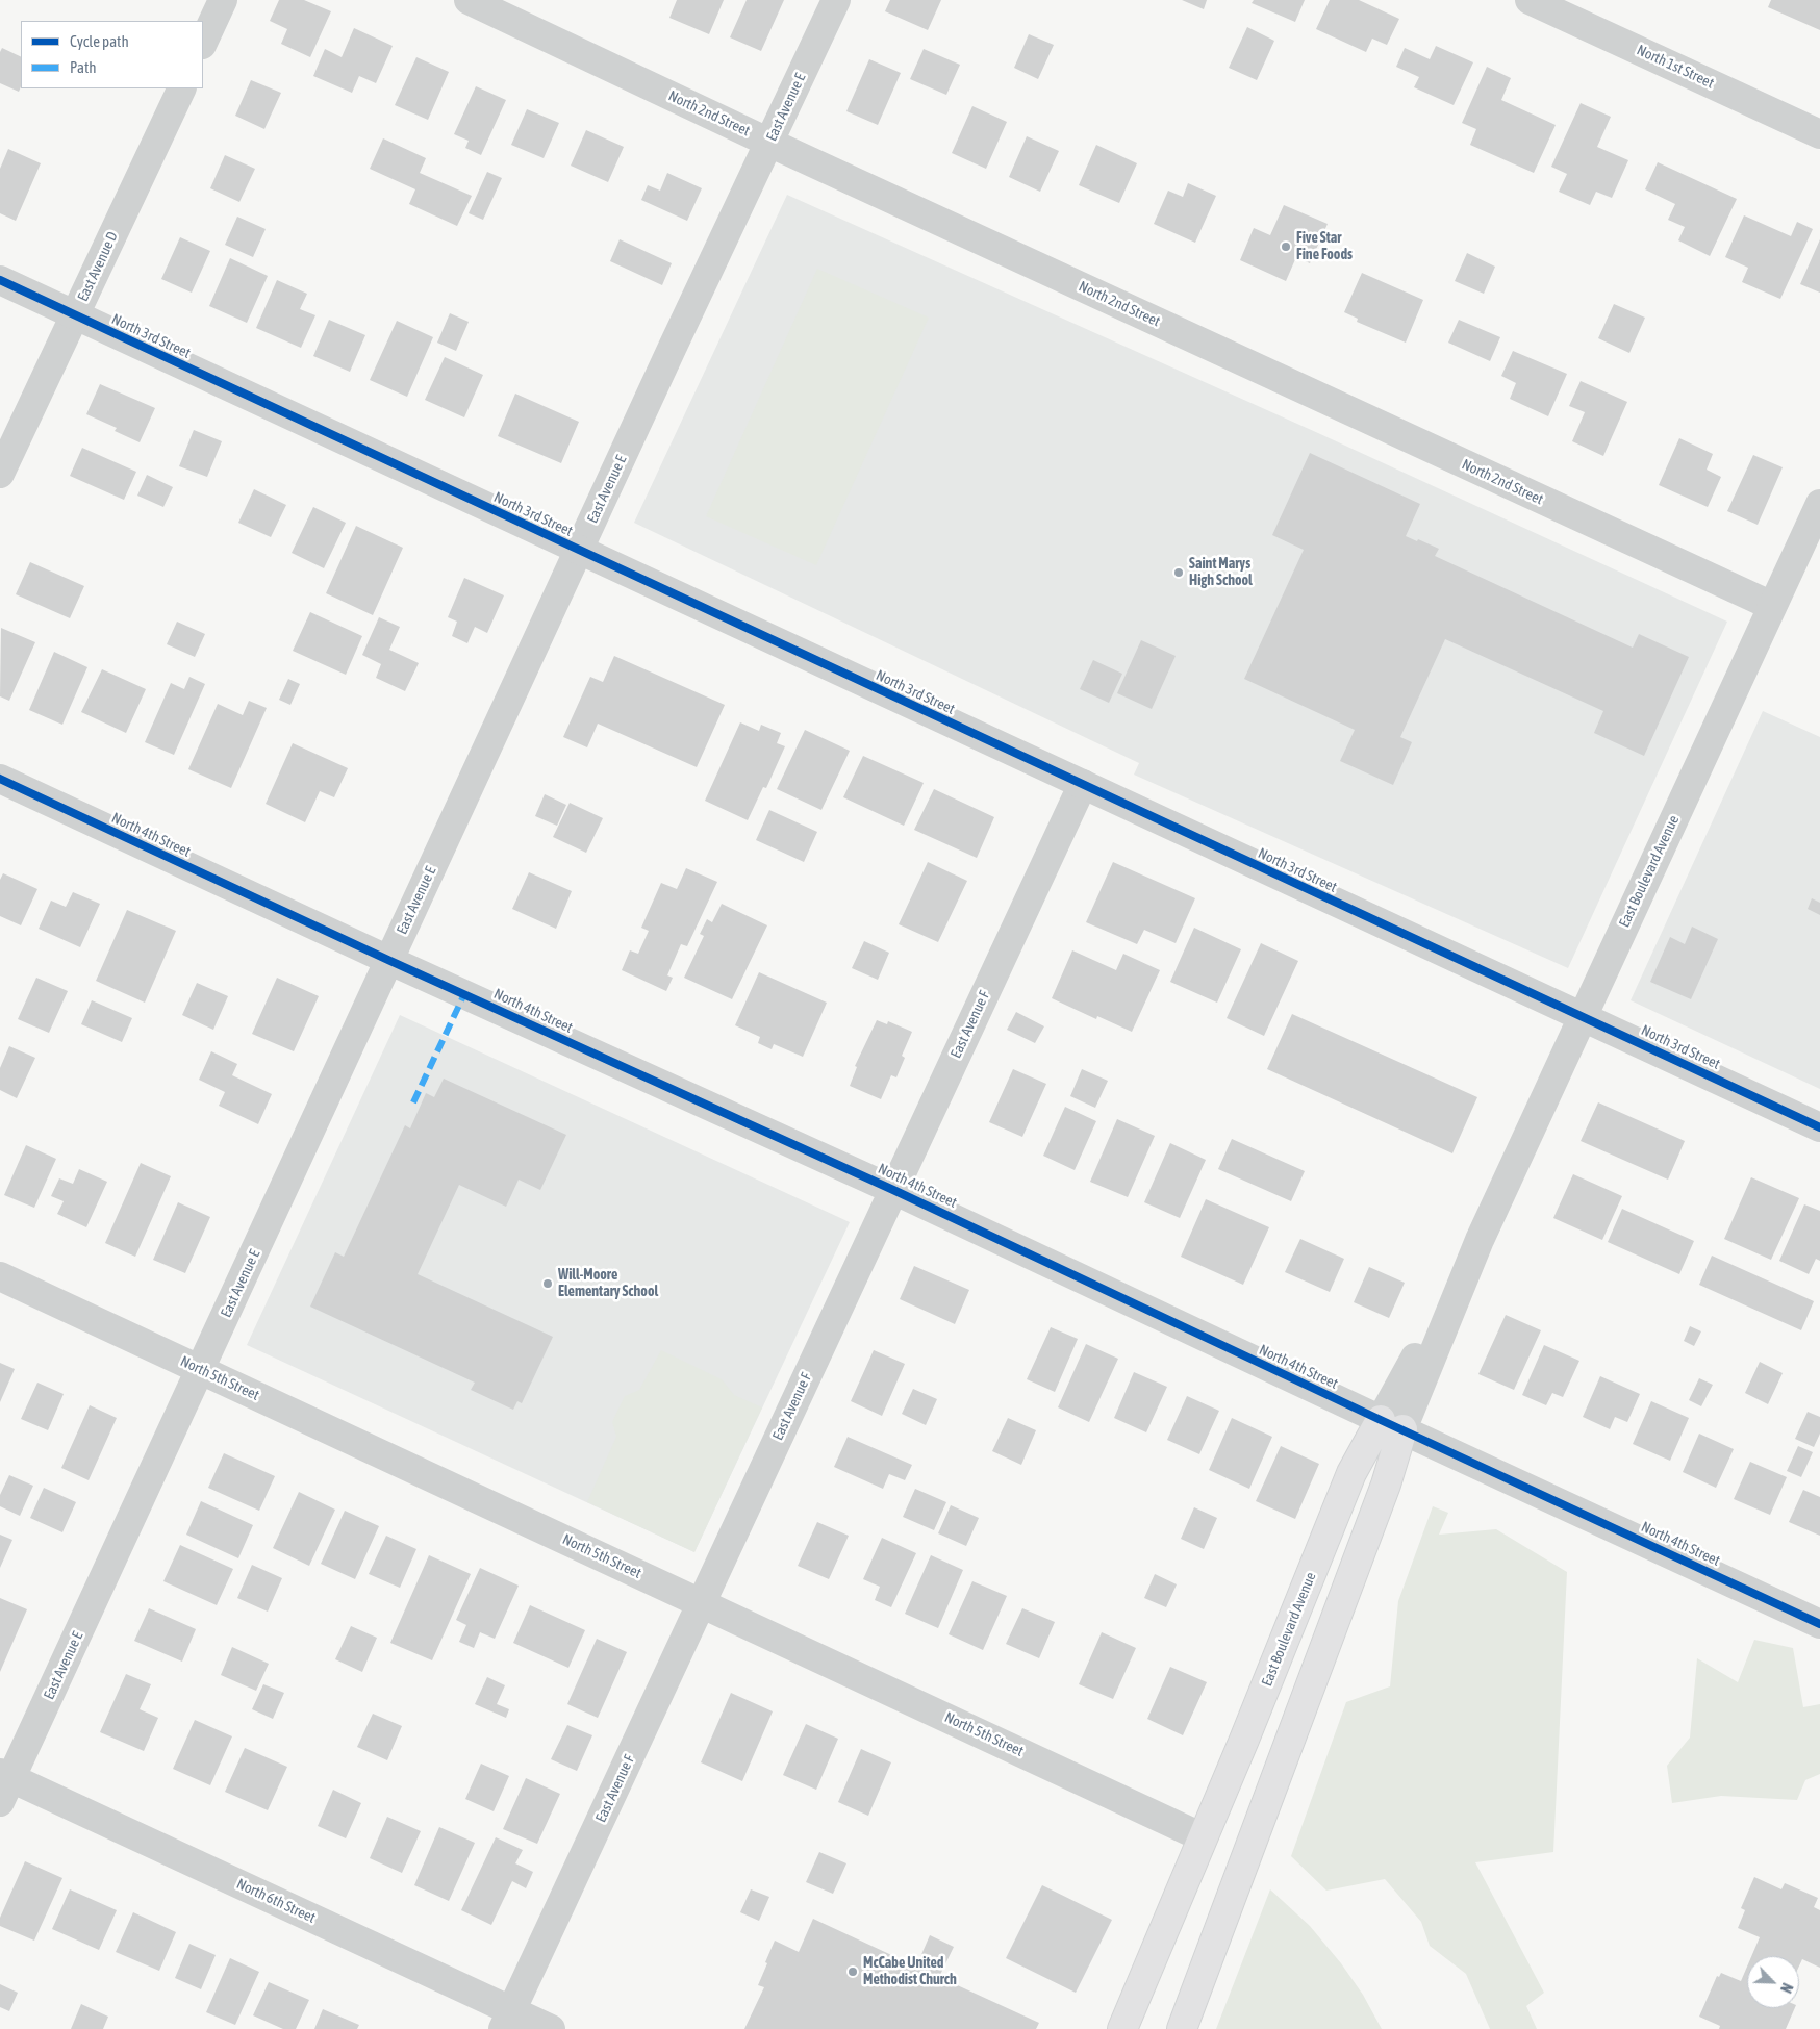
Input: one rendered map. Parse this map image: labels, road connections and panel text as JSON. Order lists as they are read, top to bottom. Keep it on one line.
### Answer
{"streets":{"main road":["East Boulevard Avenue"],"street":["North 1st Street","East Avenue E","North 2nd Street","East Avenue D","North 3rd Street","North 4th Street","East Avenue F","North 5th Street","North 6th Street"]},"crossings":[["East Avenue E","North 2nd Street"],["East Avenue E","North 3rd Street"],["East Avenue E","North 4th Street"],["East Avenue E","North 5th Street"],["East Avenue E","North 6th Street"],["North 2nd Street","East Boulevard Avenue"],["East Avenue D","North 3rd Street"],["North 3rd Street","East Boulevard Avenue"],["North 3rd Street","East Avenue F"],["North 4th Street","East Boulevard Avenue"],["North 4th Street","East Avenue F"],["East Boulevard Avenue","North 5th Street"],["East Avenue F","North 5th Street"],["East Avenue F","North 6th Street"]],"places":["Five Star Fine Foods","Saint Marys High School","Will-Moore Elementary School","McCabe United Methodist Church"],"legend":["Cycle path","Path"],"north":"bottom right"}
